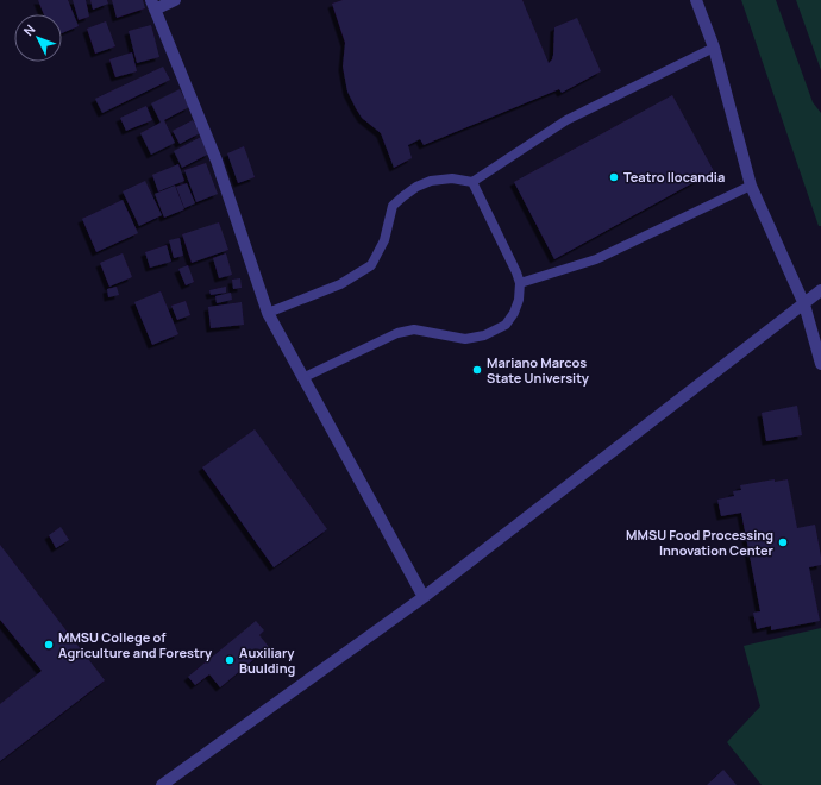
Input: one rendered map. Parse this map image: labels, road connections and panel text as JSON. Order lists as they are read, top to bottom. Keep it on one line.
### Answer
{"places":["Teatro Ilocandia","Mariano Marcos State University","MMSU Food Processing Innovation Center","MMSU College of Agriculture and Forestry","Auxiliary Buulding"],"north":"top left"}
